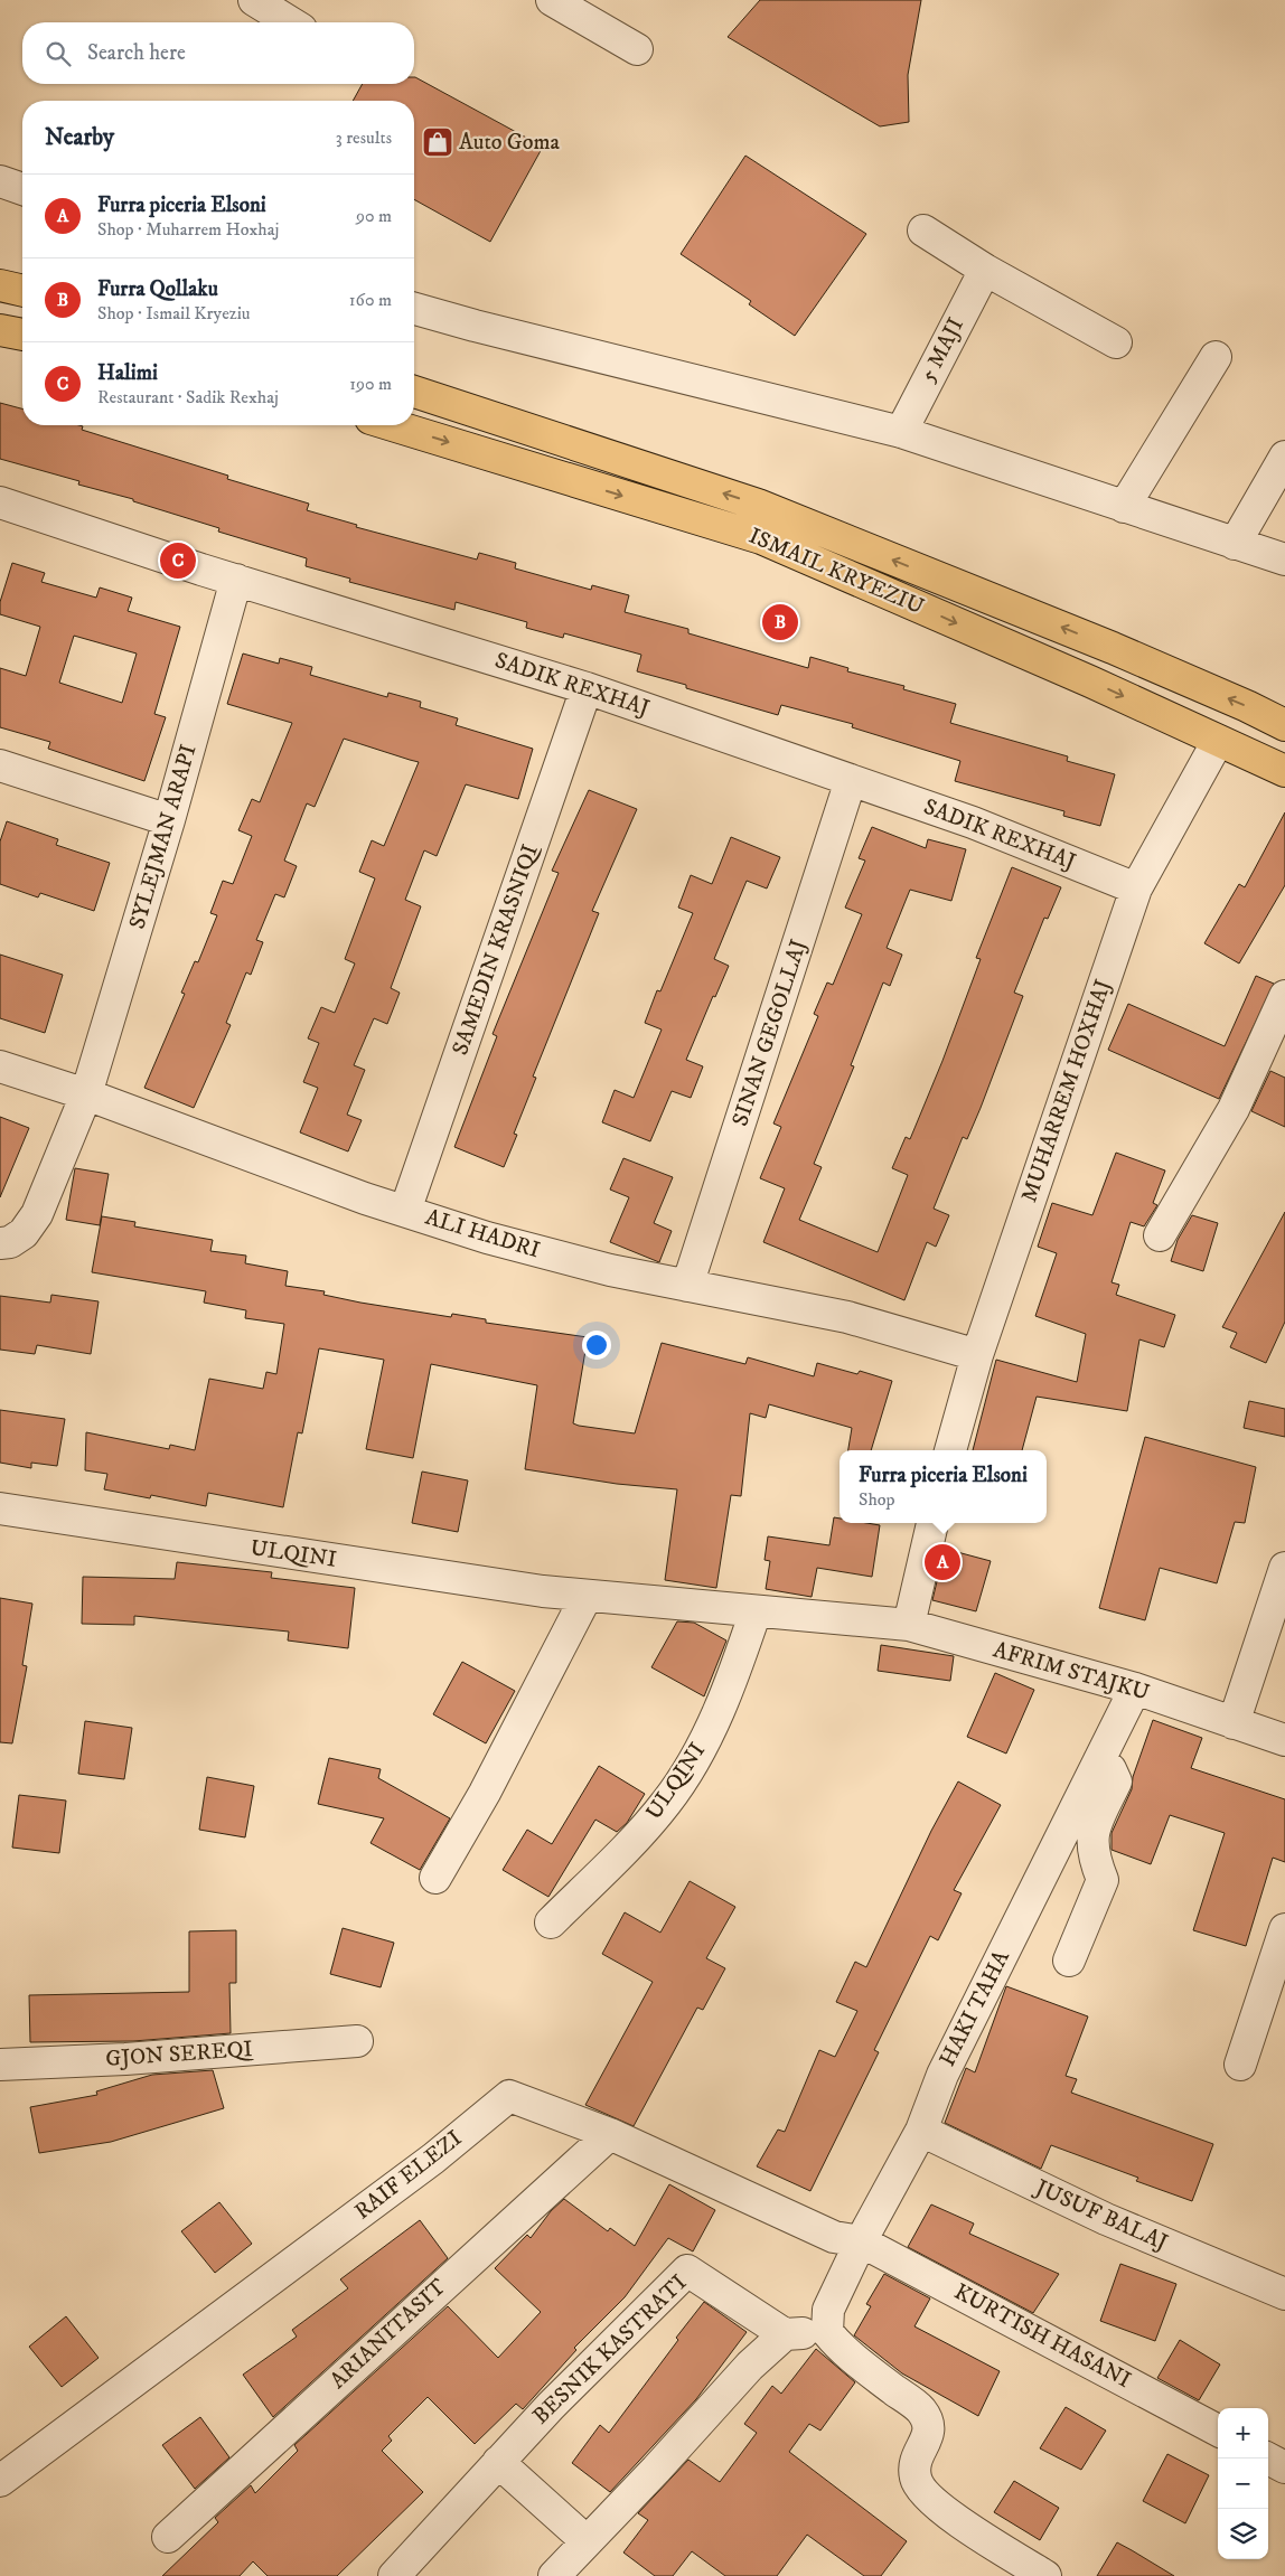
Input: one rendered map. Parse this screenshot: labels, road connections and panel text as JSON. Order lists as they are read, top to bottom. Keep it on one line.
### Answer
{"streets":{"main road":["ISMAIL KRYEZIU"],"street":["5 MAJI","SADIK REXHAJ","SYLEJMAN ARAPI","SAMEDIN KRASNIQI","SINAN GEGOLLAJ","MUHARREM HOXHAJ","ALI HADRI","ULQINI","AFRIM STAJKU","HAKI TAHA","GJON SEREQI","RAIF ELEZI","JUSUF BALAJ","ARIANITASIT","KURTISH HASANI","BESNIK KASTRATI"]},"crossings":[["ISMAIL KRYEZIU","MUHARREM HOXHAJ"],["SADIK REXHAJ","SYLEJMAN ARAPI"],["SADIK REXHAJ","SAMEDIN KRASNIQI"],["SADIK REXHAJ","SINAN GEGOLLAJ"],["SADIK REXHAJ","MUHARREM HOXHAJ"],["SYLEJMAN ARAPI","ALI HADRI"],["SAMEDIN KRASNIQI","ALI HADRI"],["SINAN GEGOLLAJ","ALI HADRI"],["MUHARREM HOXHAJ","ALI HADRI"],["ULQINI","AFRIM STAJKU"],["AFRIM STAJKU","HAKI TAHA"],["HAKI TAHA","RAIF ELEZI"],["HAKI TAHA","JUSUF BALAJ"],["HAKI TAHA","KURTISH HASANI"],["RAIF ELEZI","ARIANITASIT"],["RAIF ELEZI","KURTISH HASANI"]],"places":{"shop":["Auto Goma"]},"page":{"search":"Search here","heading":["Nearby","3 results"],"list":[{"mark":"A","name":"Furra piceria Elsoni","note":"Shop · Muharrem Hoxhaj","value":"90 m"},{"mark":"B","name":"Furra Qollaku","note":"Shop · Ismail Kryeziu","value":"160 m"},{"mark":"C","name":"Halimi","note":"Restaurant · Sadik Rexhaj","value":"190 m"}],"pins":["C","B","A"],"popup":["Furra piceria Elsoni","Shop"],"map_buttons":["+","−"]}}
